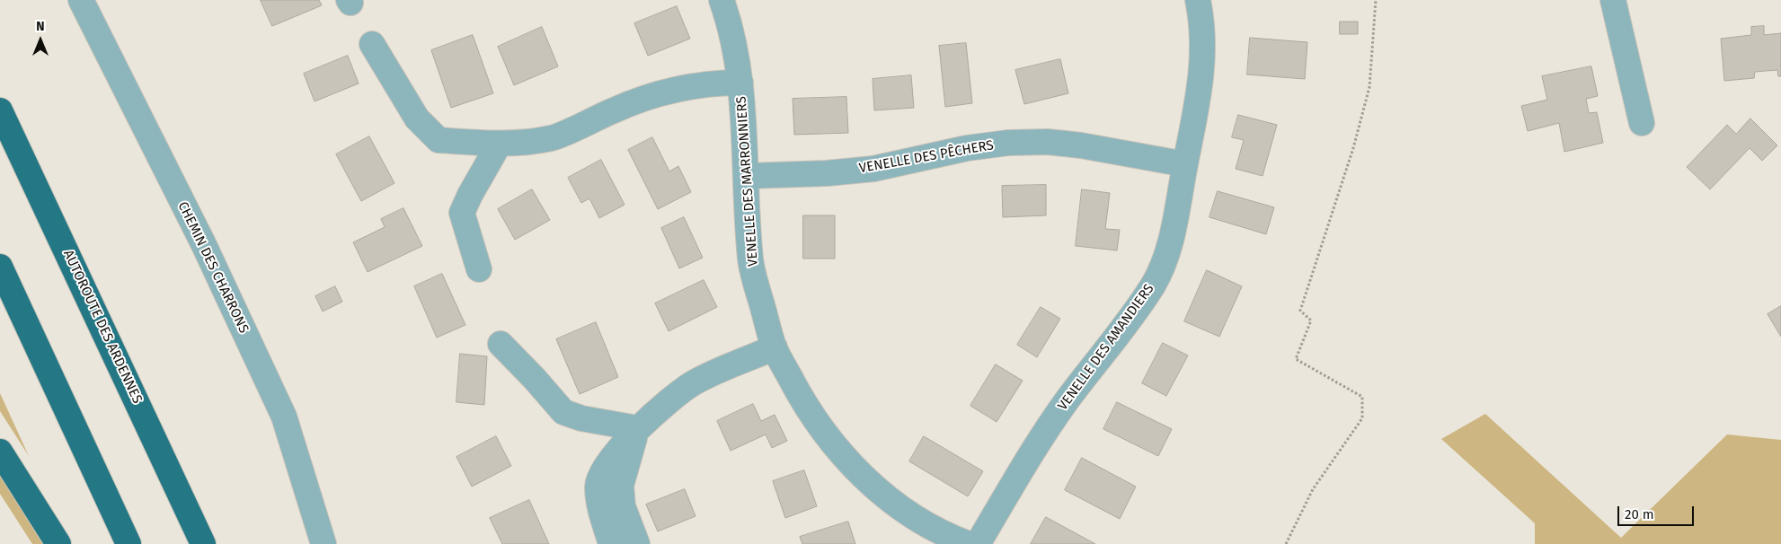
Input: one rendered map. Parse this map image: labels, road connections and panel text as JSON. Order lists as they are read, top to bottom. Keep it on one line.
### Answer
{"streets":{"highway":["AUTOROUTE DES ARDENNES"],"street":["VENELLE DES PÊCHERS","VENELLE DES MARRONNIERS","CHEMIN DES CHARRONS","VENELLE DES AMANDIERS"]},"crossings":[["VENELLE DES PÊCHERS","VENELLE DES MARRONNIERS"],["VENELLE DES PÊCHERS","VENELLE DES AMANDIERS"]],"scale_bar":"20 m","north":"top"}
